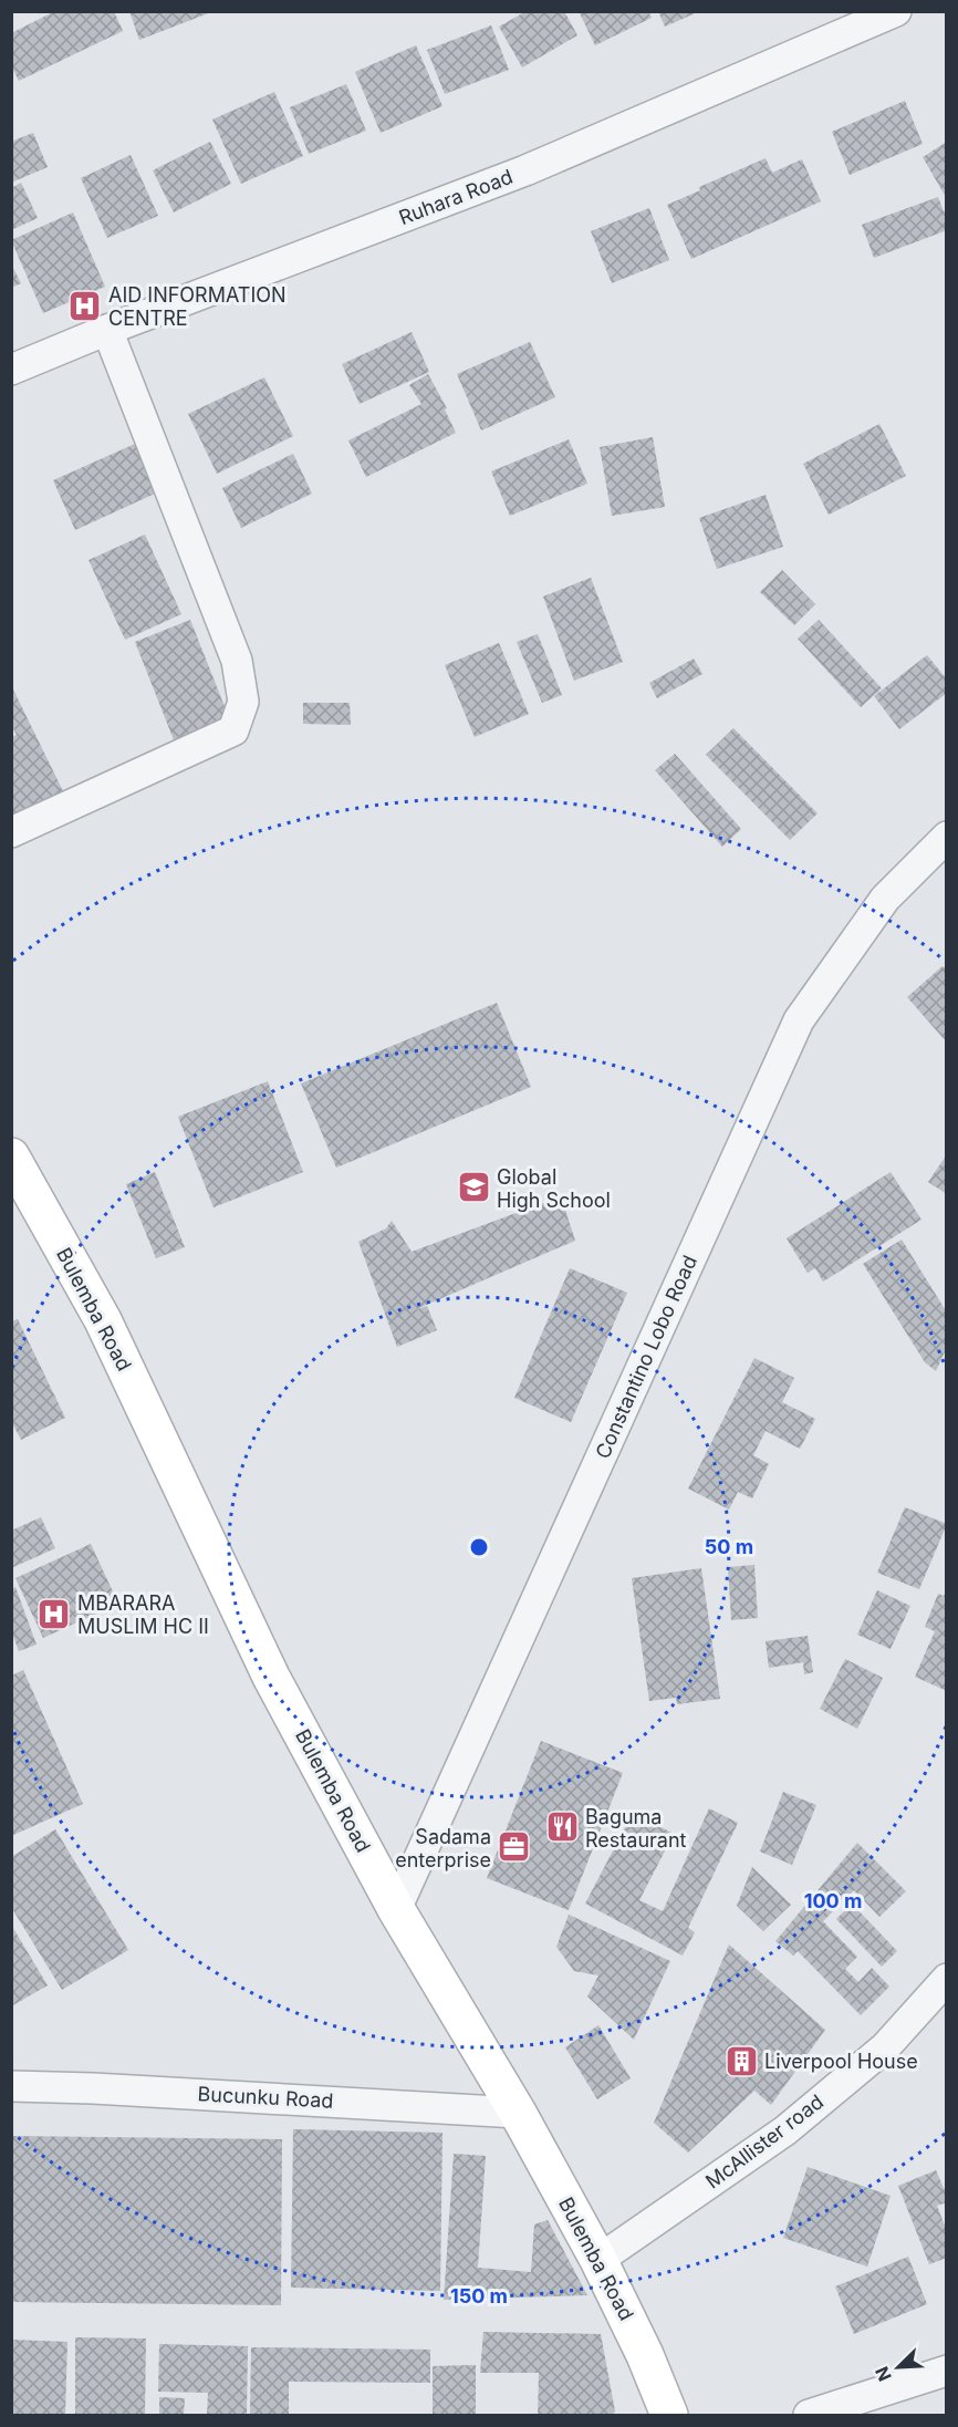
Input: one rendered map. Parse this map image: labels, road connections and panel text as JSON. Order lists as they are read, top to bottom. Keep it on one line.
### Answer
{"streets":{"main road":["Bulemba Road"],"street":["Ruhara Road","Constantino Lobo Road","Bucunku Road","McAllister road"]},"crossings":[["Bulemba Road","Constantino Lobo Road"],["Bulemba Road","Bucunku Road"],["Bulemba Road","McAllister road"]],"places":{"hospital":["AID INFORMATION CENTRE","MBARARA MUSLIM HC II"],"school or university":["Global High School"],"restaurant":["Baguma Restaurant"],"office":["Sadama enterprise"],"building":["Liverpool House"]},"north":"bottom left","rings":["50 m","100 m","150 m"]}
